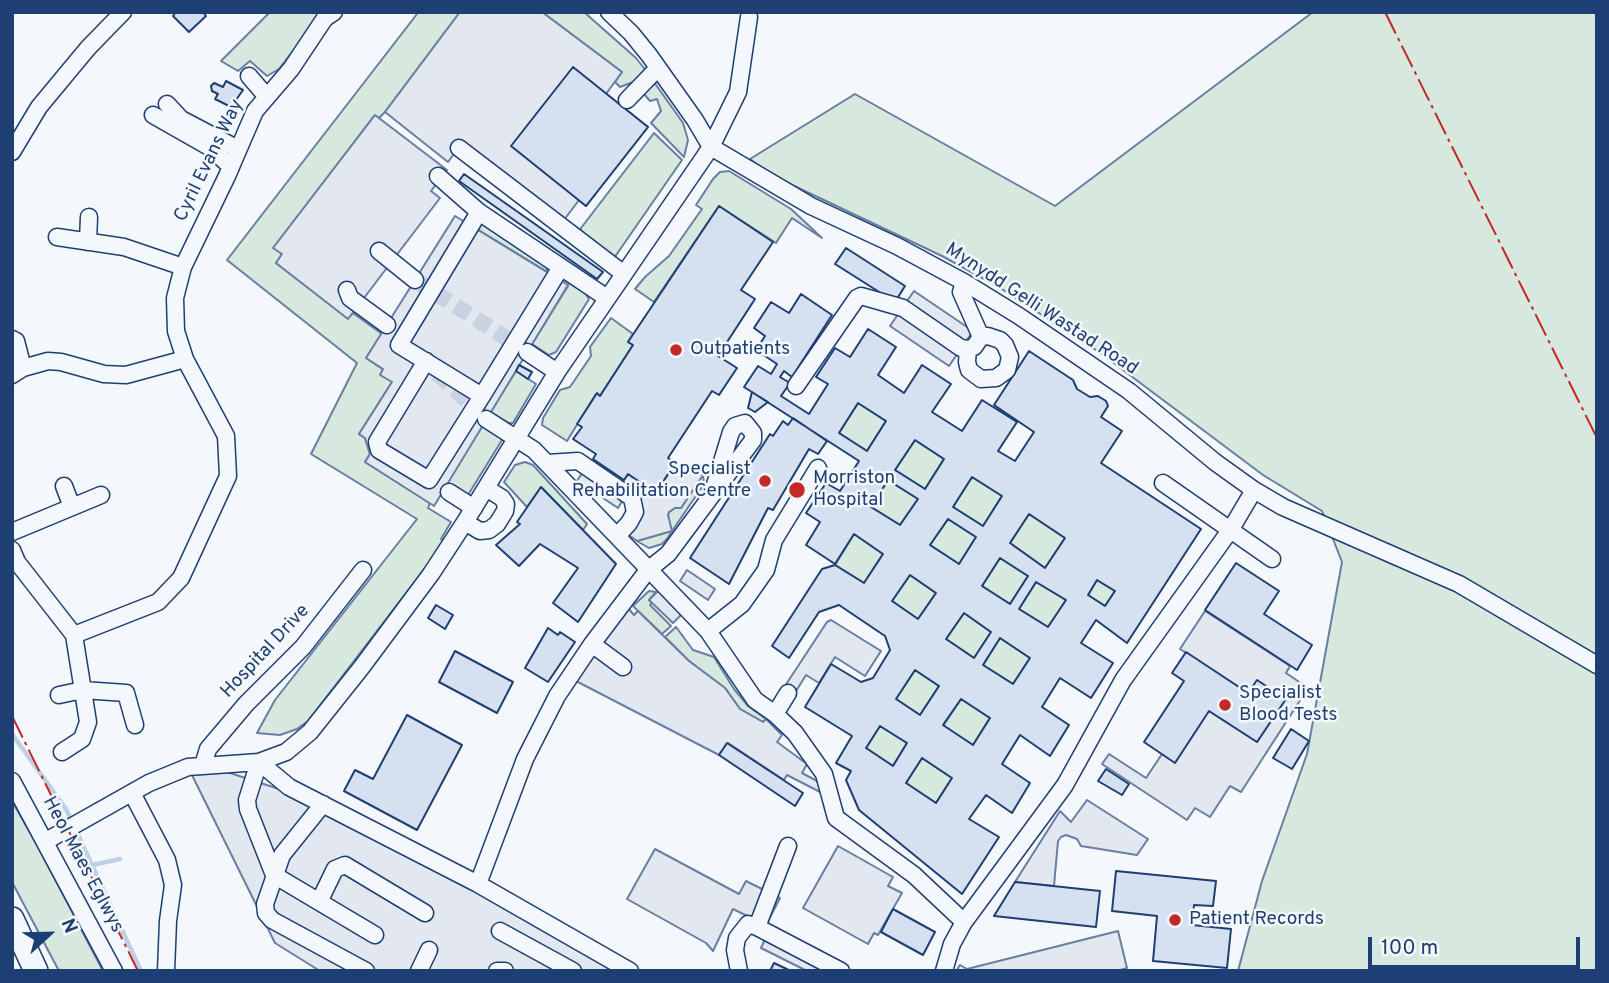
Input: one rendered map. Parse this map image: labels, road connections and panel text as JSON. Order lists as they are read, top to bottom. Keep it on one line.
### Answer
{"streets":{"street":["Cyril Evans Way","Mynydd Gelli Wastad Road","Hospital Drive","Heol Maes Eglwys"]},"places":["Outpatients","Specialist Rehabilitation Centre","Morriston Hospital","Specialist Blood Tests","Patient Records"],"scale_bar":"100 m","north":"right"}
